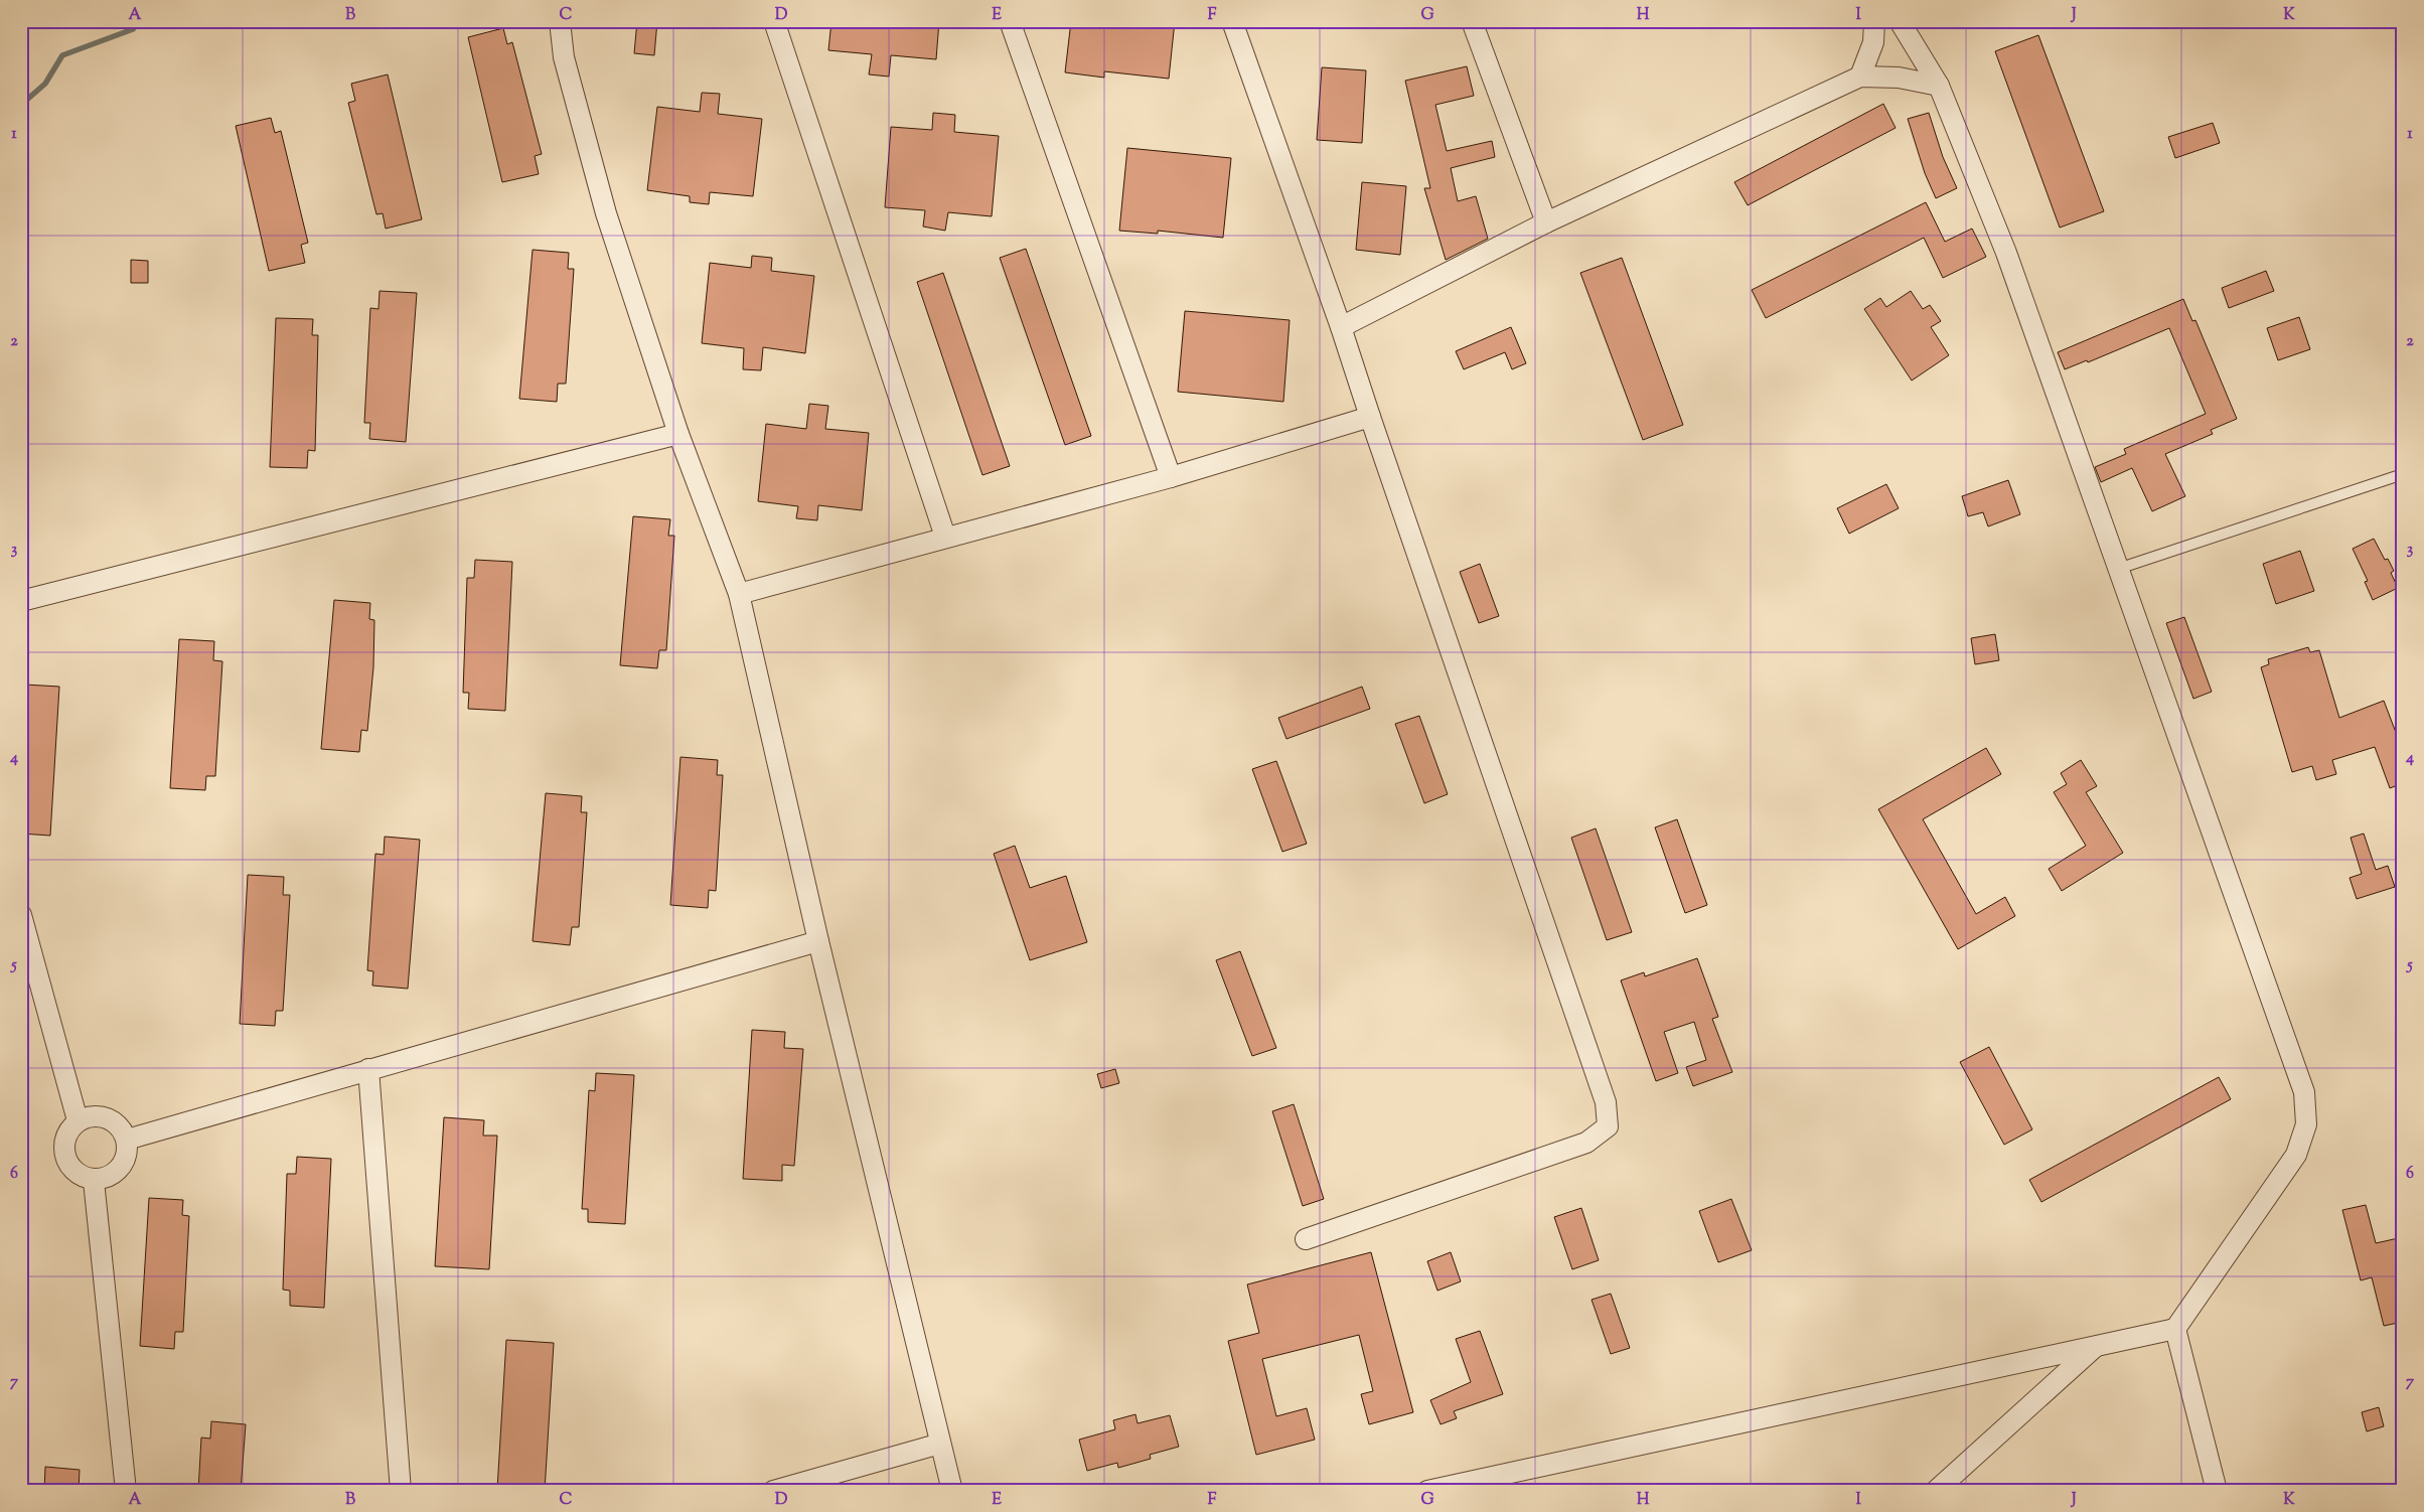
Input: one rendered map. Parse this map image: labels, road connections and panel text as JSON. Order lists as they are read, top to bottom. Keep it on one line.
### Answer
{"grid":{"columns":["A","B","C","D","E","F","G","H","I","J","K"],"rows":["1","2","3","4","5","6","7"]}}
